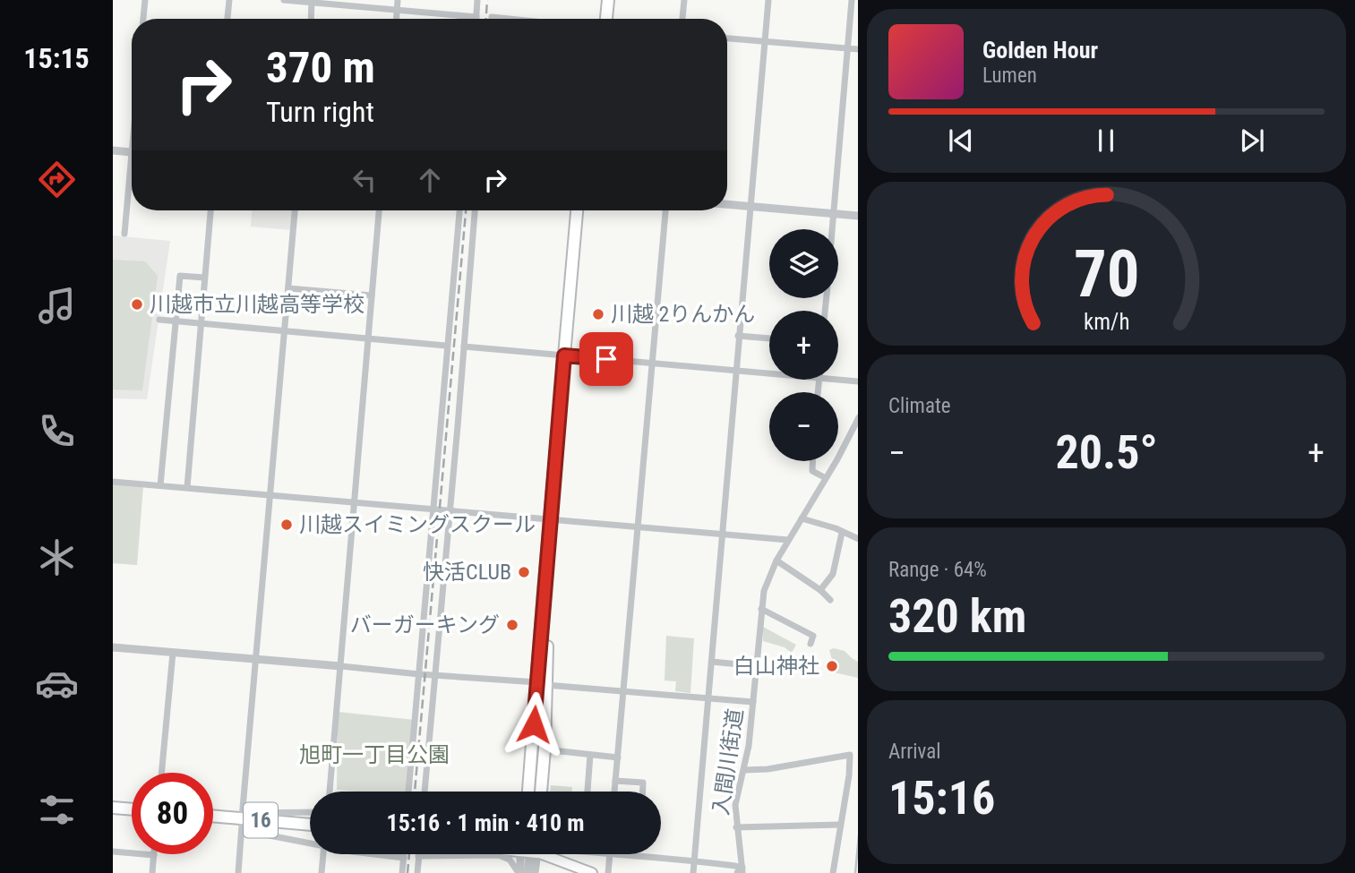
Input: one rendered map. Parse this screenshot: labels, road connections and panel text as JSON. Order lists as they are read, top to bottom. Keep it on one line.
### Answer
{"streets":{"highway":["16"],"street":["入間川街道"]},"parks":["旭町一丁目公園"],"places":["川越市立川越高等学校","川越 2りんかん","川越スイミングスクール","快活CLUB","バーガーキング","白山神社"],"page":{"tabs":"15:15","turn":["370 m","Turn right"],"song":["Golden Hour","Lumen"],"map_buttons":["+","−"],"tile":["Climate",["Range · 64%","320 km"],["Arrival","15:16"]],"heat":["−","20.5°","+"],"limit":"80","trip":"15:16 · 1 min · 410 m","gauge":["70","km/h"]}}
